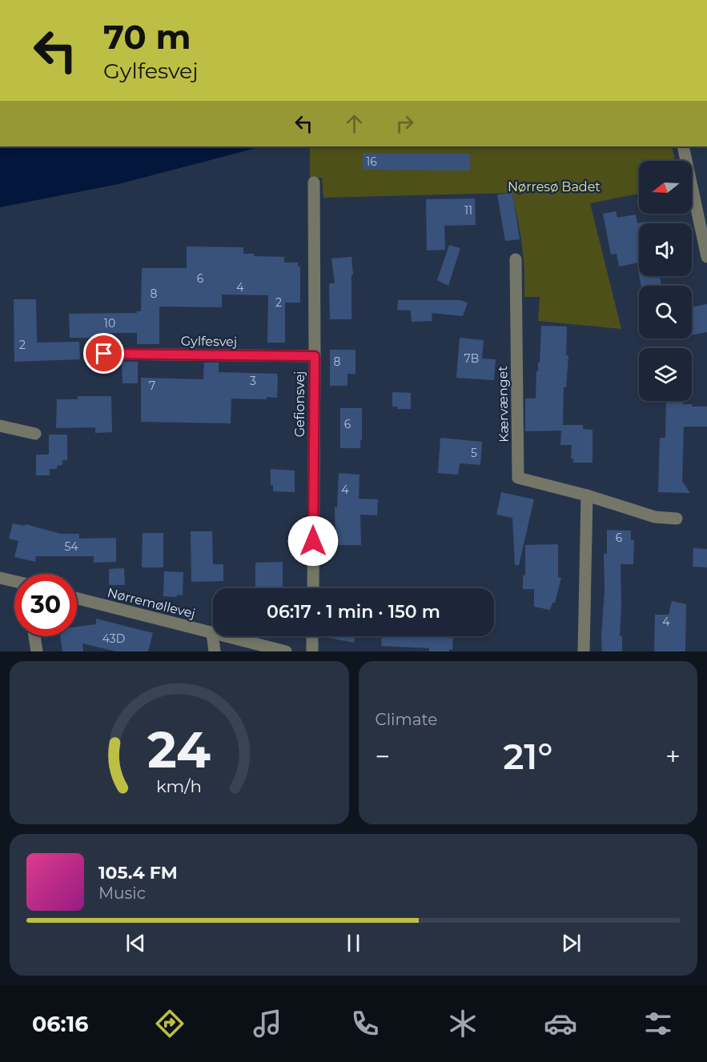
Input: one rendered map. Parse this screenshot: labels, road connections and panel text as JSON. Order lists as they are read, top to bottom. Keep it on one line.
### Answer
{"streets":{"street":["Gylfesvej","Gefionsvej","Kærvænget","Nørremøllevej"]},"crossings":[["Gylfesvej","Gefionsvej"]],"parks":["Nørresø Badet"],"house_numbers":["16","11","6","4","8","2","10","2","7B","8","3","7","6","5","4","6","54","4","43D"],"north":"left","page":{"turn":["70 m","Gylfesvej"],"limit":"30","trip":"06:17 · 1 min · 150 m","tile":"Climate","heat":["−","21°","+"],"song":["105.4 FM","Music"],"tabs":"06:16","gauge":["24","km/h"]}}
